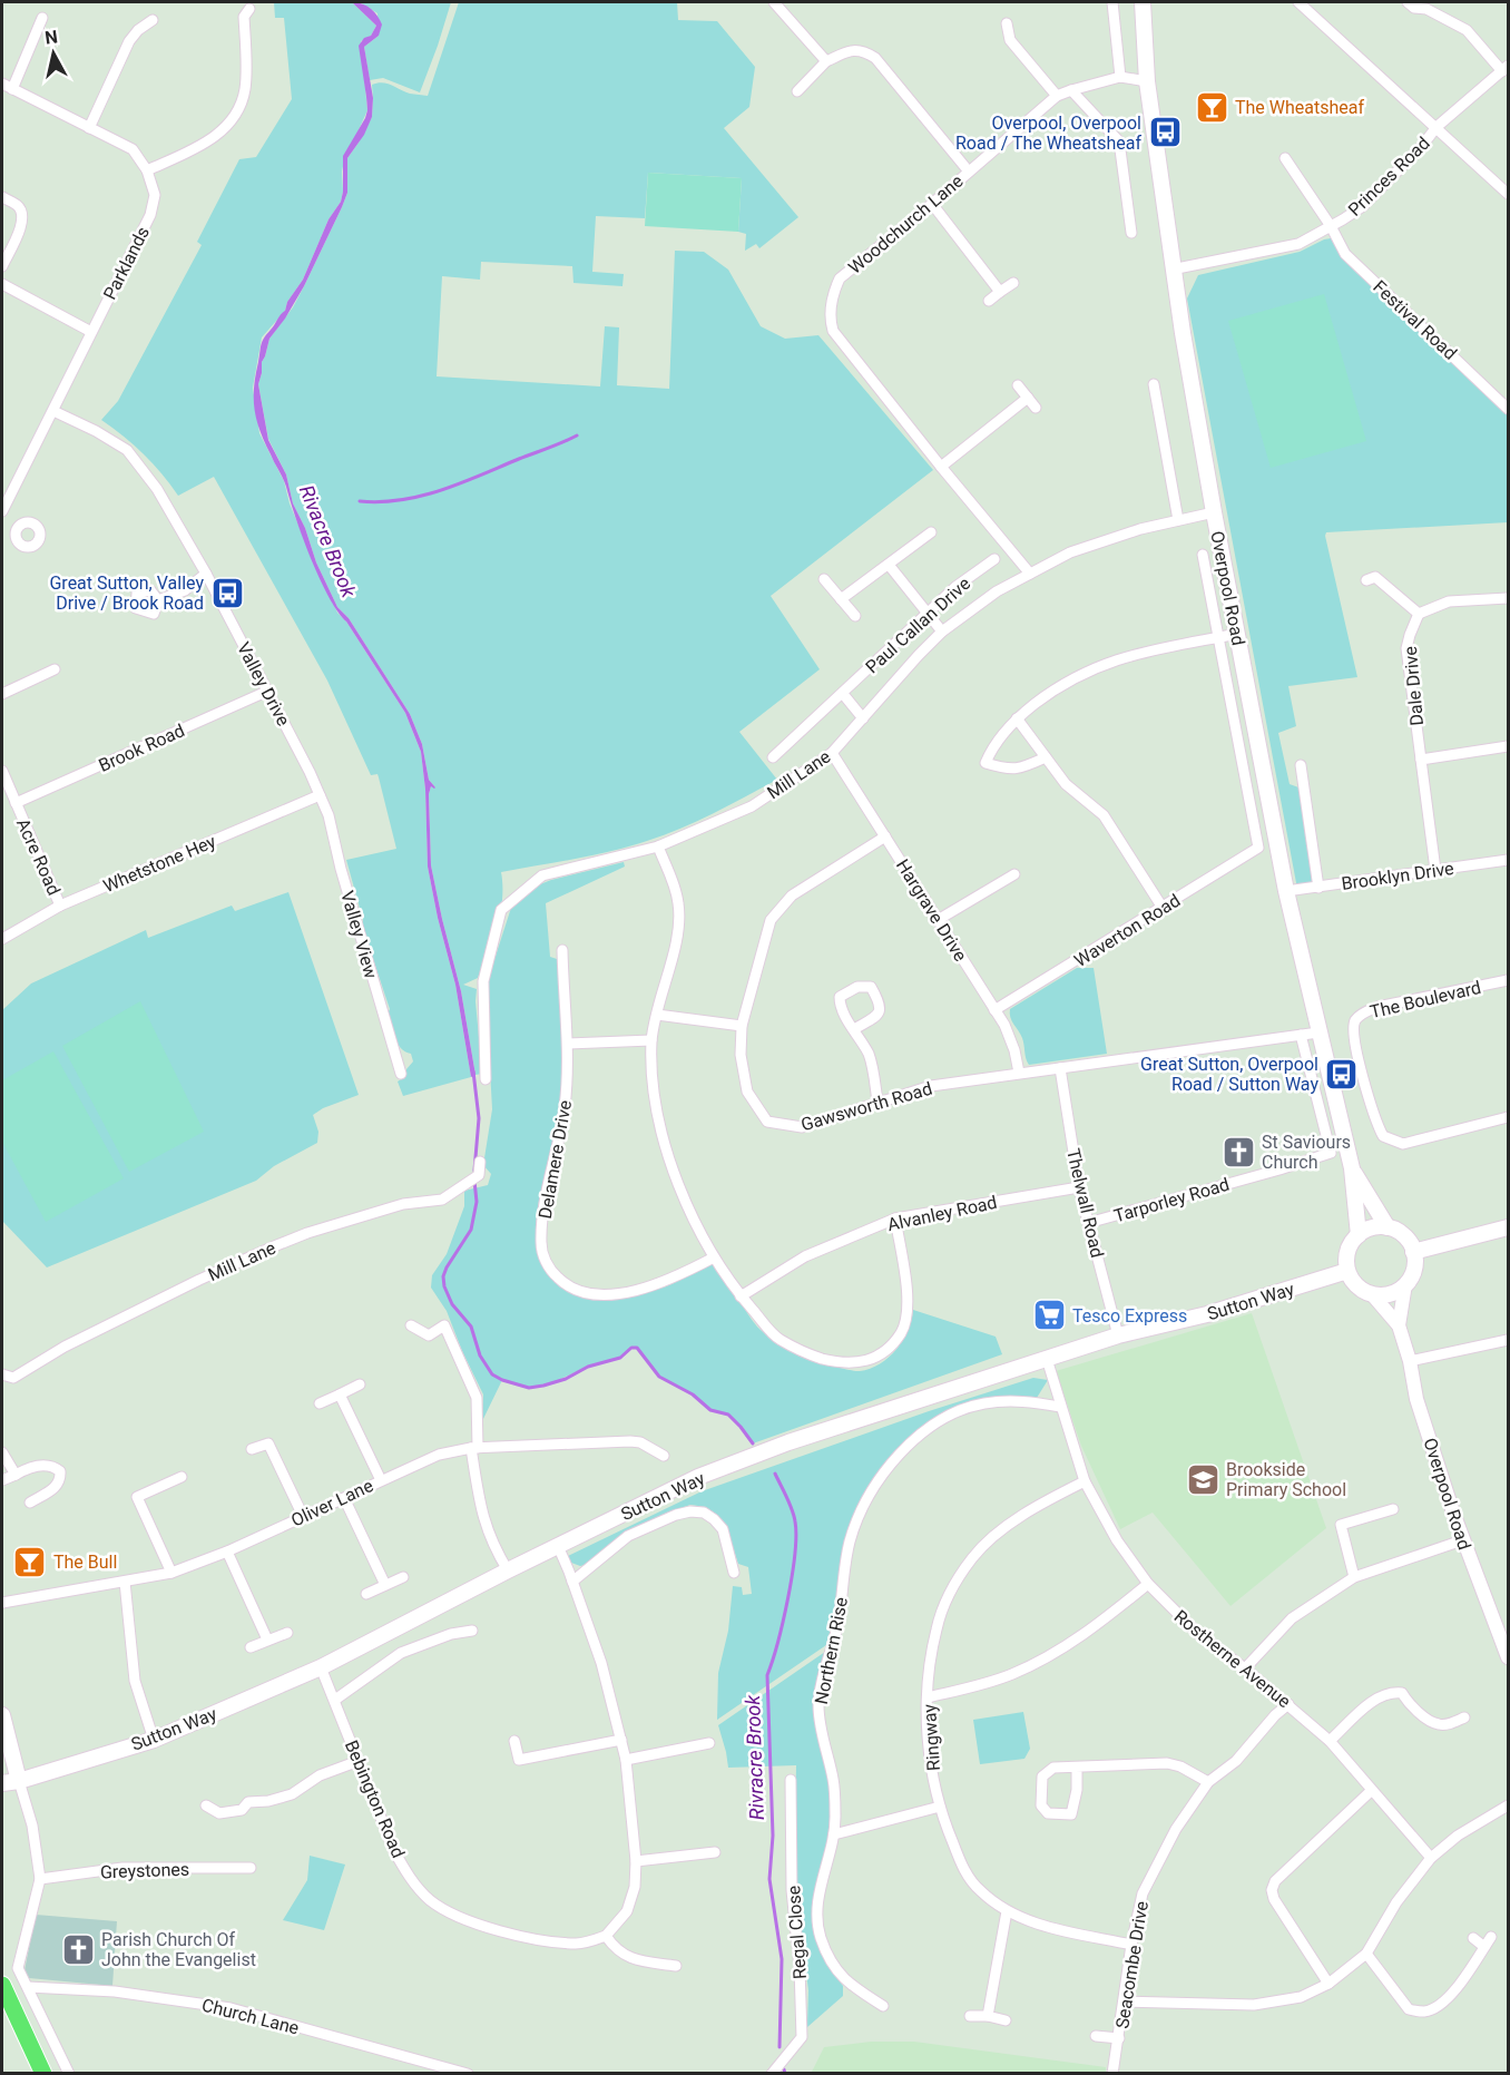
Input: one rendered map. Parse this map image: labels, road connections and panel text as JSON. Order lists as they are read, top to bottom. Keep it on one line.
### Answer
{"streets":{"main road":["Overpool Road","Sutton Way"],"street":["Princes Road","Woodchurch Lane","Parklands","Festival Road","Paul Callan Drive","Valley Drive","Dale Drive","Brook Road","Mill Lane","Acre Road","Whetstone Hey","Brooklyn Drive","Hargrave Drive","Waverton Road","Valley View","The Boulevard","Gawsworth Road","Delamere Drive","Tarporley Road","Thelwall Road","Alvanley Road","Oliver Lane","Northern Rise","Rostherne Avenue","Ringway","Bebington Road","Greystones","Regal Close","Seacombe Drive","Church Lane"]},"crossings":[["Princes Road","Festival Road"],["Princes Road","Overpool Road"],["Woodchurch Lane","Overpool Road"],["Woodchurch Lane","Mill Lane"],["Parklands","Valley Drive"],["Overpool Road","Mill Lane"],["Overpool Road","Brooklyn Drive"],["Overpool Road","Waverton Road"],["Overpool Road","Gawsworth Road"],["Overpool Road","Sutton Way"],["Valley Drive","Brook Road"],["Valley Drive","Whetstone Hey"],["Valley Drive","Valley View"],["Dale Drive","Brooklyn Drive"],["Brook Road","Acre Road"],["Mill Lane","Hargrave Drive"],["Acre Road","Whetstone Hey"],["Whetstone Hey","Valley View"],["Hargrave Drive","Waverton Road"],["Hargrave Drive","Gawsworth Road"],["Gawsworth Road","Tarporley Road"],["Gawsworth Road","Thelwall Road"],["Tarporley Road","Thelwall Road"],["Thelwall Road","Alvanley Road"],["Thelwall Road","Sutton Way"],["Sutton Way","Rostherne Avenue"],["Sutton Way","Bebington Road"],["Northern Rise","Rostherne Avenue"],["Rostherne Avenue","Ringway"],["Rostherne Avenue","Seacombe Drive"],["Ringway","Seacombe Drive"]],"water":["Rivacre Brook","Rivracre Brook"],"places":{"bar":["The Wheatsheaf","The Bull"],"bus stop":["Overpool, Overpool Road / The Wheatsheaf","Great Sutton, Valley Drive / Brook Road","Great Sutton, Overpool Road / Sutton Way"],"church":["St Saviours Church","Parish Church Of John the Evangelist"],"supermarket":["Tesco Express"],"school or university":["Brookside Primary School"]},"north":"top"}
